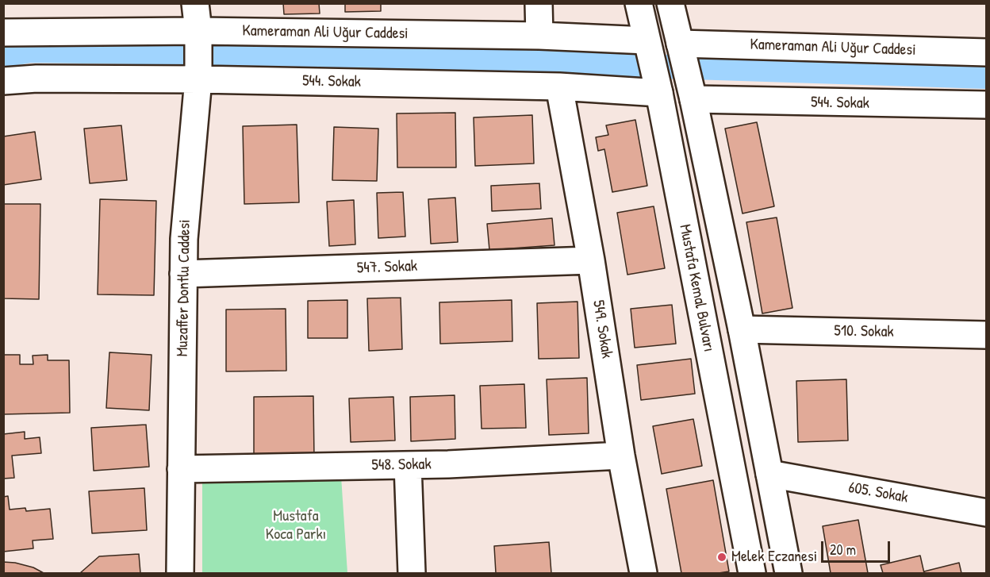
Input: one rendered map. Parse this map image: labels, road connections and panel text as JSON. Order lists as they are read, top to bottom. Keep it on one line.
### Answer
{"streets":{"street":["Kameraman Ali Uğur Caddesi","544. Sokak","547. Sokak","Muzaffer Dontlu Caddesi","Mustafa Kemal Bulvarı","549. Sokak","510. Sokak","548. Sokak","605. Sokak"]},"crossings":[["Kameraman Ali Uğur Caddesi","Muzaffer Dontlu Caddesi"],["Kameraman Ali Uğur Caddesi","Mustafa Kemal Bulvarı"],["544. Sokak","Muzaffer Dontlu Caddesi"],["544. Sokak","Mustafa Kemal Bulvarı"],["544. Sokak","549. Sokak"],["547. Sokak","Muzaffer Dontlu Caddesi"],["547. Sokak","549. Sokak"],["Muzaffer Dontlu Caddesi","548. Sokak"],["549. Sokak","548. Sokak"]],"parks":["Mustafa Koca Parkı"],"places":["Melek Eczanesi"],"scale_bar":"20 m"}
